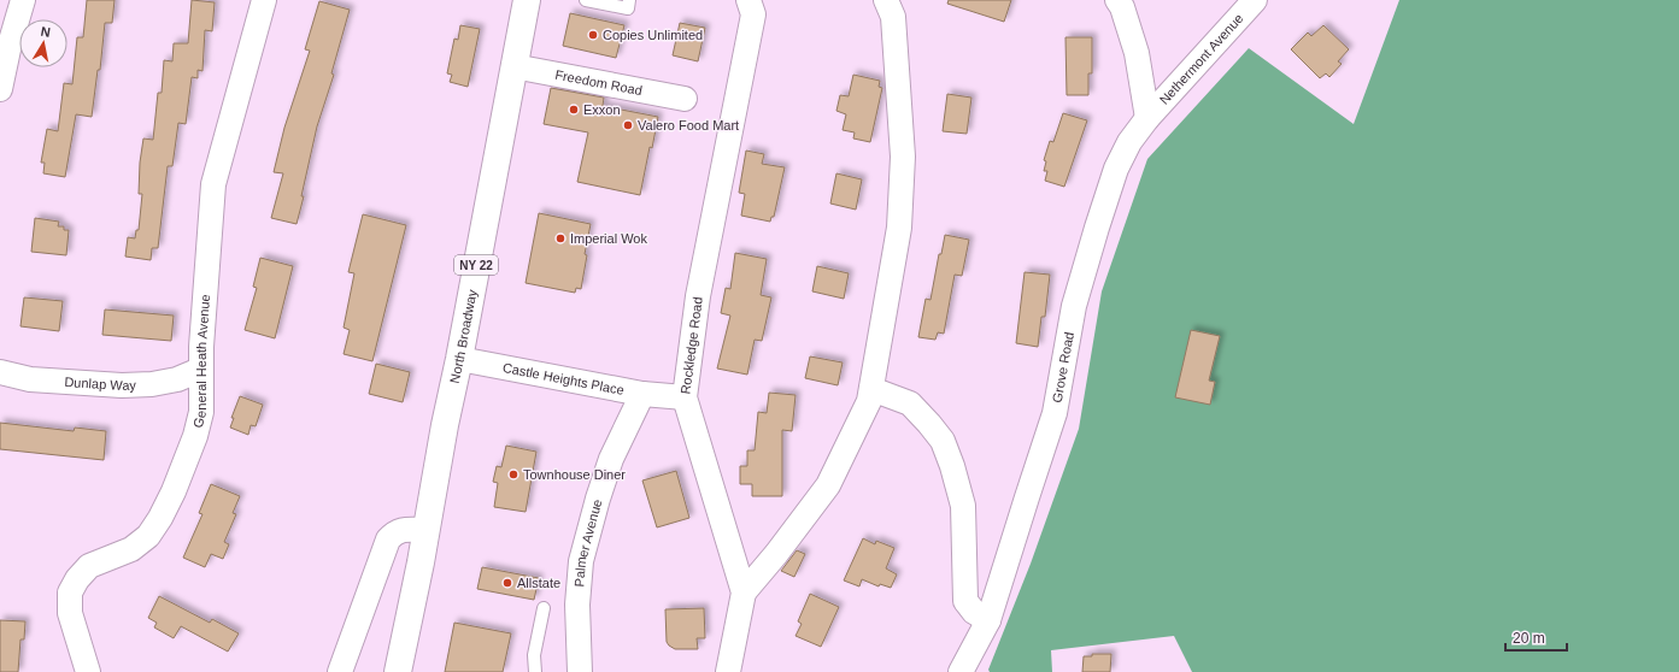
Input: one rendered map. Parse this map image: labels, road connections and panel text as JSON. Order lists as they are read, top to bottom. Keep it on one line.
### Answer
{"streets":{"main road":["NY 22","North Broadway"],"street":["Nethermont Avenue","Freedom Road","Rockledge Road","General Heath Avenue","Grove Road","Castle Heights Place","Dunlap Way","Palmer Avenue"]},"crossings":[["Nethermont Avenue","Grove Road"],["Freedom Road","North Broadway"],["North Broadway","Castle Heights Place"],["Rockledge Road","Castle Heights Place"],["General Heath Avenue","Dunlap Way"],["Castle Heights Place","Palmer Avenue"]],"places":["Copies Unlimited","Exxon","Valero Food Mart","Imperial Wok","Townhouse Diner","Allstate"],"scale_bar":"20 m","north":"top"}
